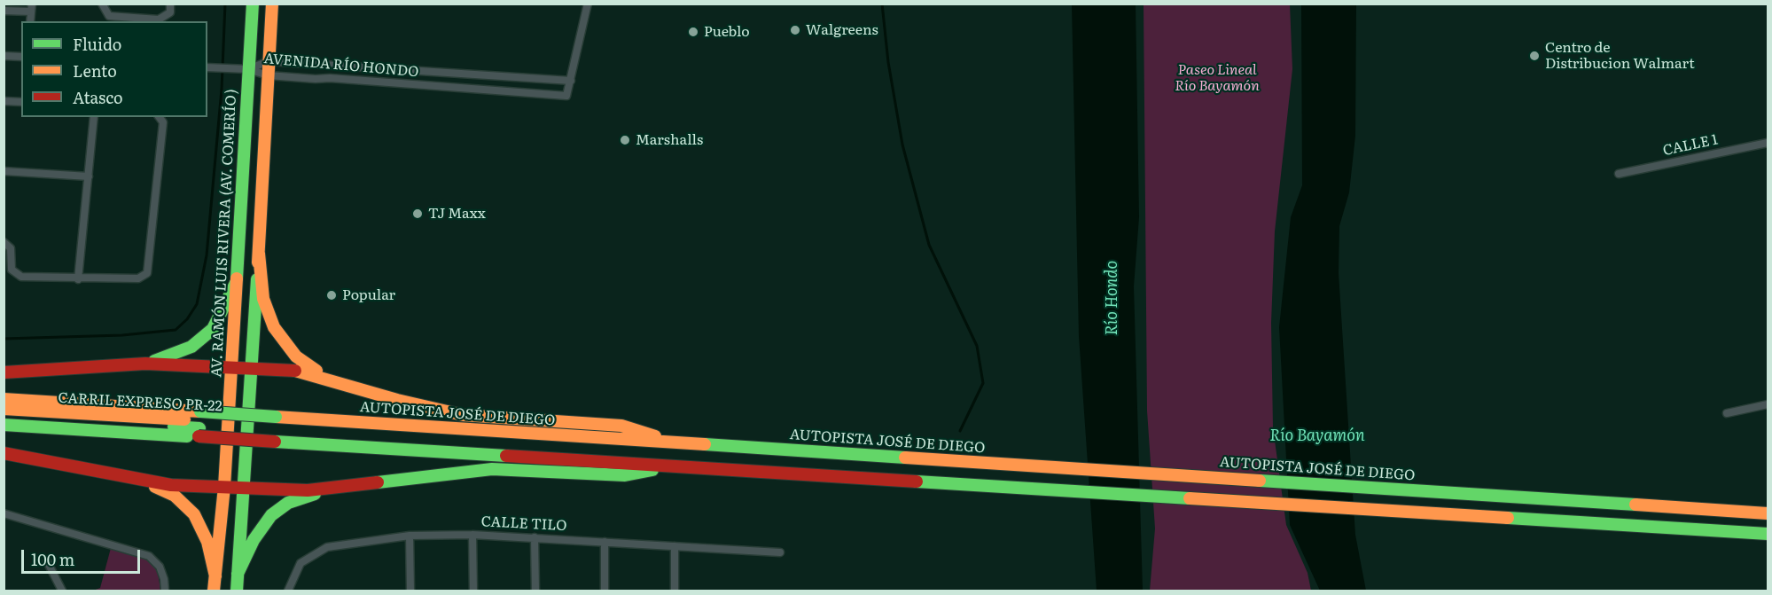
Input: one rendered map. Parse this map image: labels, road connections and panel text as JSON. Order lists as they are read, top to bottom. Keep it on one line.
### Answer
{"streets":{"main road":["AV. RAMÓN LUIS RIVERA (AV. COMERÍO)","CARRIL EXPRESO PR-22","AUTOPISTA JOSÉ DE DIEGO"],"street":["AVENIDA RÍO HONDO","CALLE 1","CALLE TILO"]},"crossings":[["AVENIDA RÍO HONDO","AV. RAMÓN LUIS RIVERA (AV. COMERÍO)"],["CARRIL EXPRESO PR-22","AUTOPISTA JOSÉ DE DIEGO"]],"water":["Río Hondo","Río Bayamón"],"parks":["Paseo Lineal Río Bayamón"],"places":["Walgreens","Pueblo","Centro de Distribucion Walmart","Marshalls","TJ Maxx","Popular"],"legend":["Fluido","Lento","Atasco"],"scale_bar":"100 m"}
